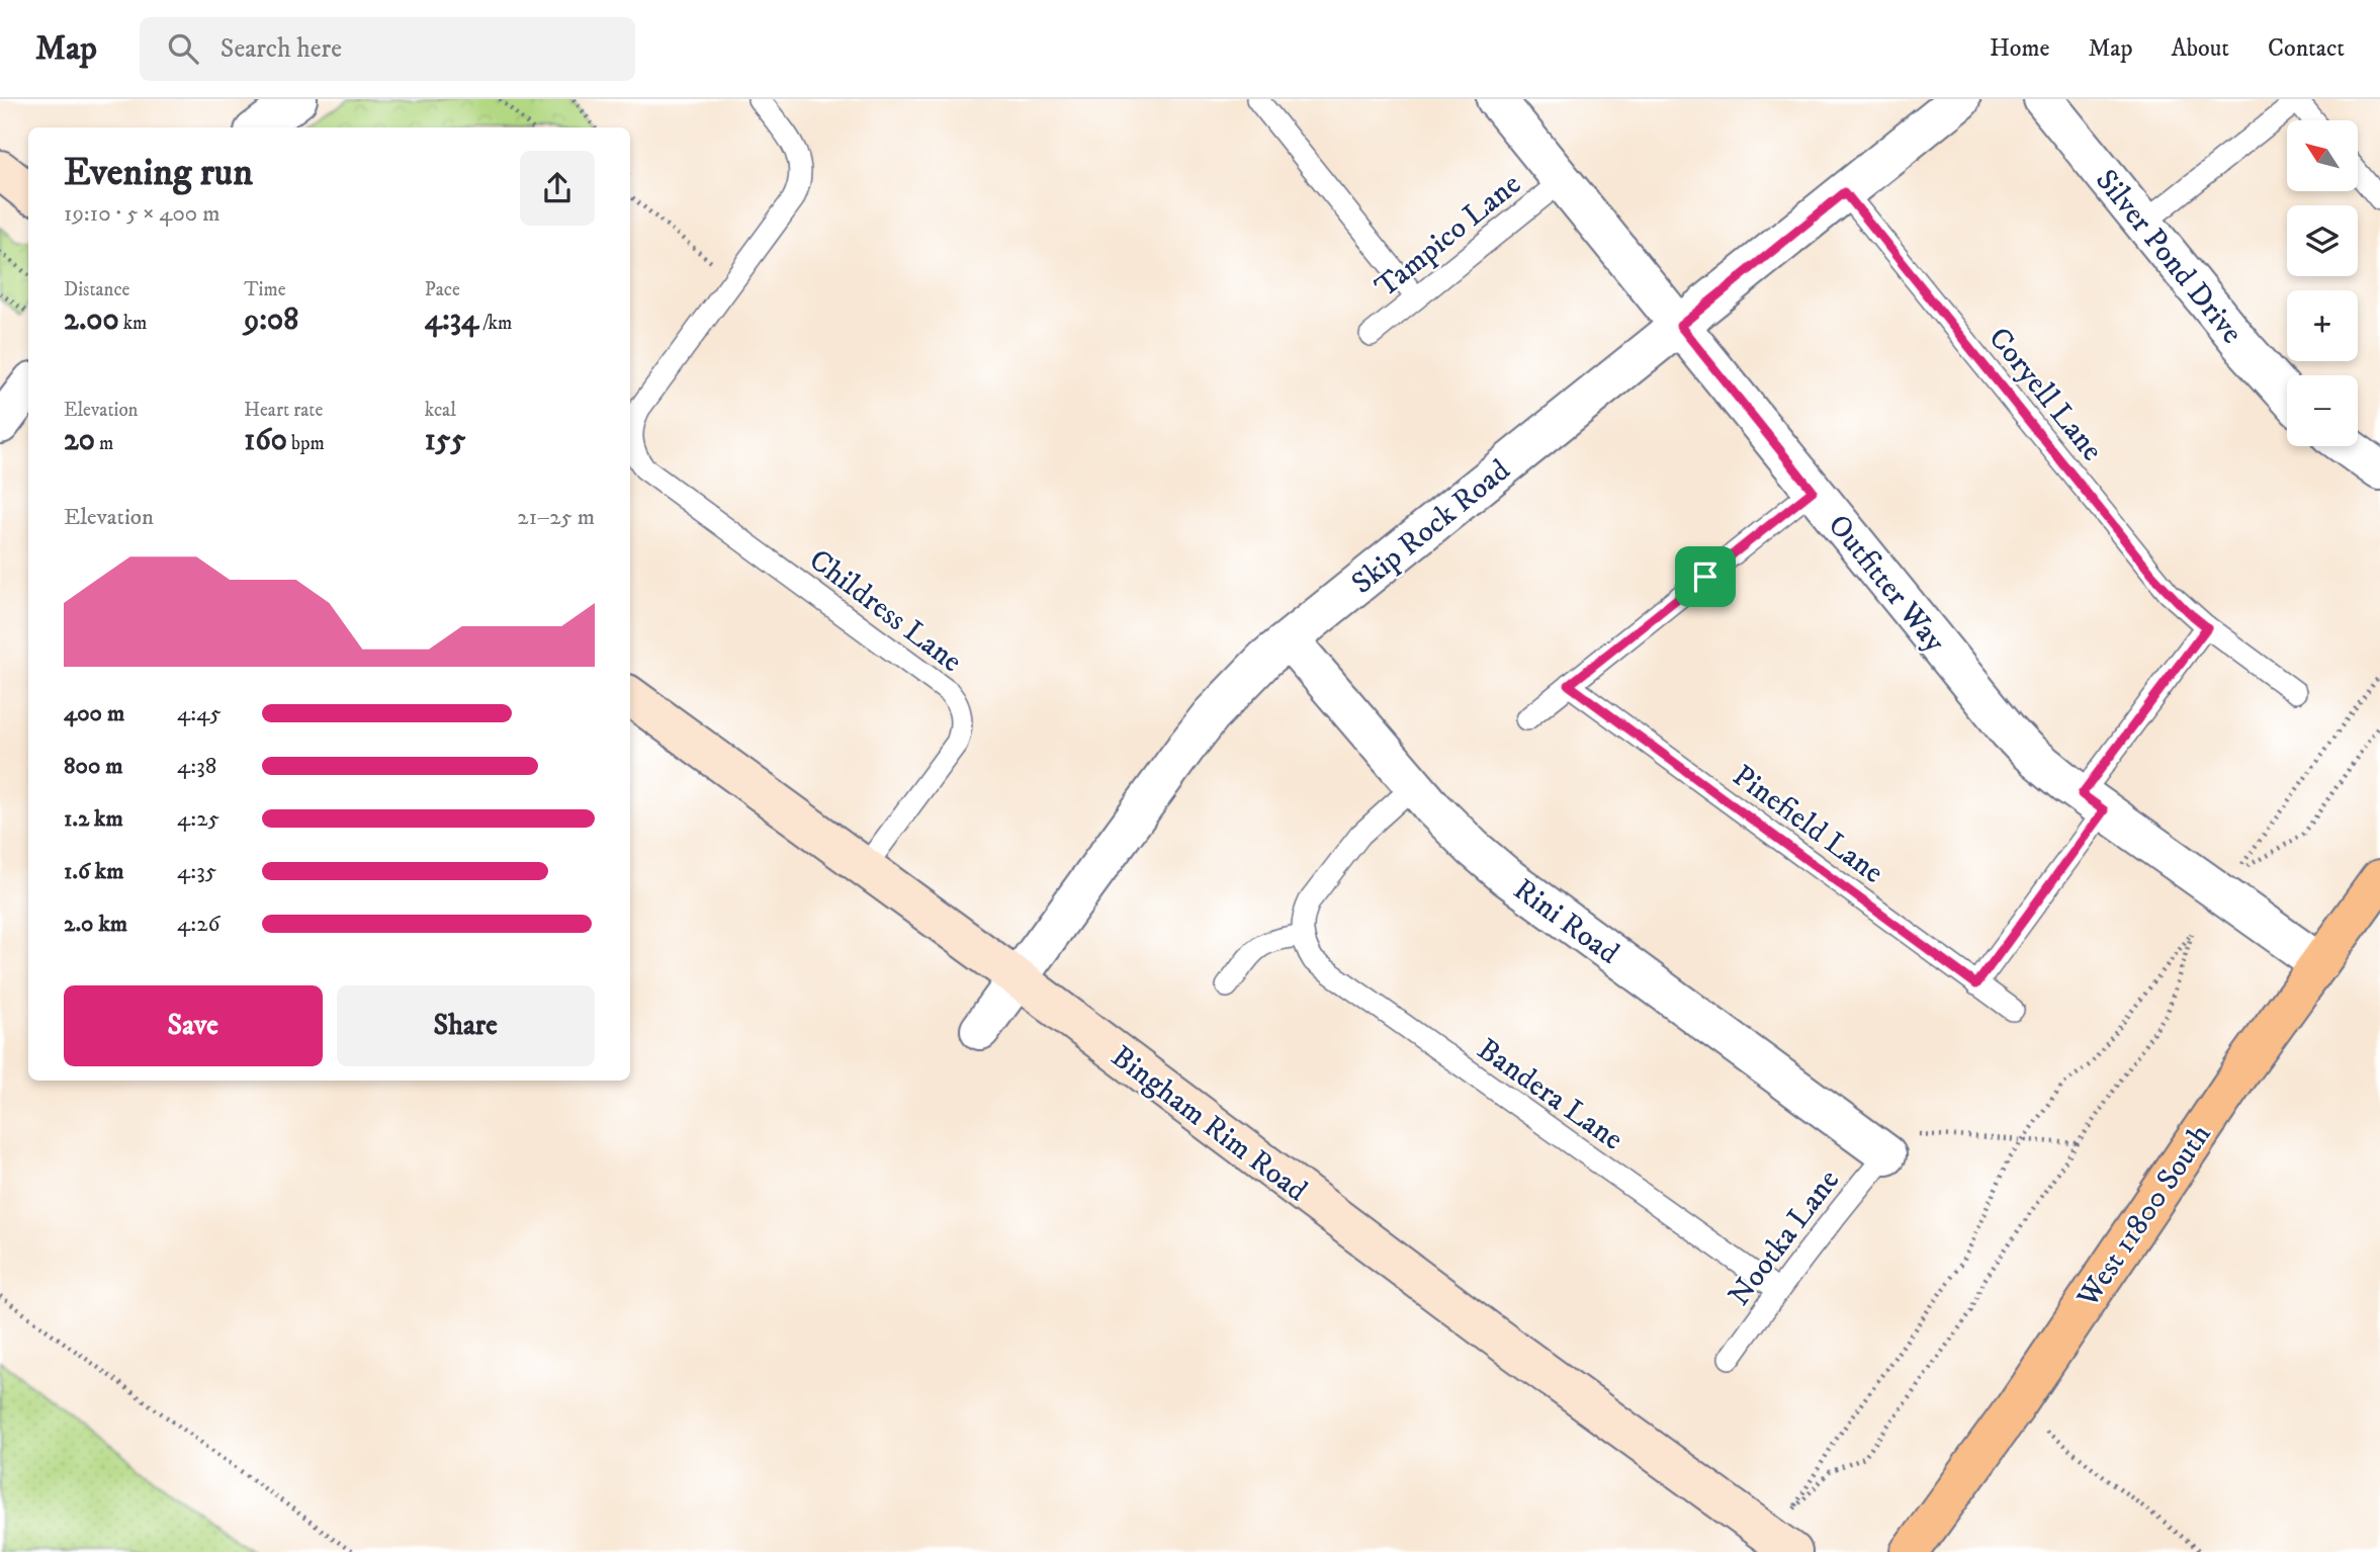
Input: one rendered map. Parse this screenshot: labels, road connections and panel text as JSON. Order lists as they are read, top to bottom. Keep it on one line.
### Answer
{"streets":{"main road":["West 11800 South"],"street":["Silver Pond Drive","Skip Rock Road","Outfitter Way","Rini Road","Bingham Rim Road"],"lane":["Tampico Lane","Coryell Lane","Childress Lane","Pinefield Lane","Bandera Lane","Nootka Lane"]},"crossings":[["Tampico Lane","Outfitter Way"],["Coryell Lane","Skip Rock Road"],["Skip Rock Road","Outfitter Way"],["Skip Rock Road","Rini Road"],["Skip Rock Road","Bingham Rim Road"],["Outfitter Way","West 11800 South"],["Childress Lane","Bingham Rim Road"],["Rini Road","Nootka Lane"],["Bandera Lane","Nootka Lane"]],"north":"top left","page":{"header":"Map","search":"Search here","nav":["Home","Map","About","Contact"],"map_buttons":["+","−"],"heading":["Evening run","19:10 · 5 × 400 m"],"stats":[["Distance","2.00 km"],["Time","9:08"],["Pace","4:34 /km"],["Elevation","20 m"],["Heart rate","160 bpm"],["kcal","155"]],"chart":["Elevation","21–25 m"],"list":[{"name":"400 m","note":"4:45"},{"name":"800 m","note":"4:38"},{"name":"1.2 km","note":"4:25"},{"name":"1.6 km","note":"4:35"},{"name":"2.0 km","note":"4:26"}],"buttons":["Save","Share"]}}
